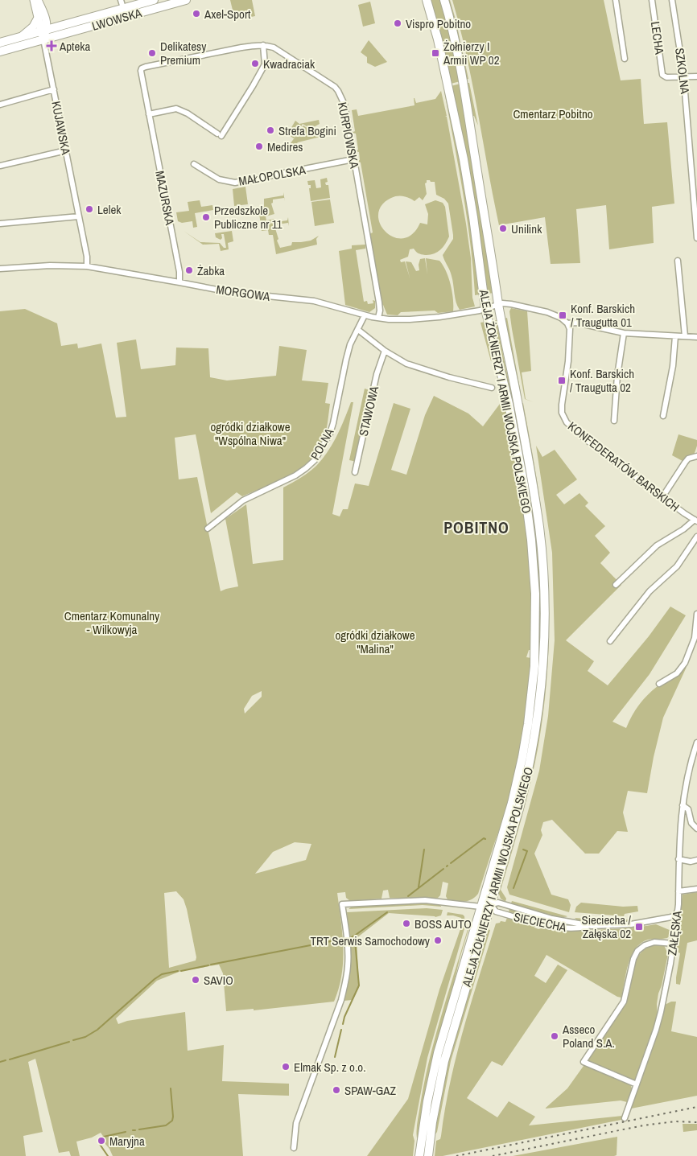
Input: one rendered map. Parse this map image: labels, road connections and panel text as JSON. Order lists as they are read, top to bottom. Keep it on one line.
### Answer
{"streets":{"main road":["LWOWSKA","ALEJA ŻOŁNIERZY I ARMII WOJSKA POLSKIEGO"],"street":["LECHA","SZKOLNA","KUJAWSKA","KURPIOWSKA","MAŁOPOLSKA","MAZURSKA","MORGOWA","STAWOWA","POLNA","KONFEDERATÓW BARSKICH","SIECIECHA","ZAŁĘSKA"]},"crossings":[["LWOWSKA","KUJAWSKA"],["LECHA","SZKOLNA"],["KUJAWSKA","MORGOWA"],["KURPIOWSKA","MAŁOPOLSKA"],["KURPIOWSKA","MAZURSKA"],["KURPIOWSKA","MORGOWA"],["MAZURSKA","MORGOWA"],["MORGOWA","ALEJA ŻOŁNIERZY I ARMII WOJSKA POLSKIEGO"],["MORGOWA","POLNA"],["ALEJA ŻOŁNIERZY I ARMII WOJSKA POLSKIEGO","SIECIECHA"],["SIECIECHA","ZAŁĘSKA"]],"districts":["POBITNO"],"parks":["Cmentarz Pobitno","ogródki działkowe \"Wspólna Niwa\"","Cmentarz Komunalny - Wilkowyja","ogródki działkowe \"Malina\""],"places":{"other":["Axel-Sport","Vispro Pobitno","Delikatesy Premium","Kwadraciak","Strefa Bogini","Medires","Lelek","Przedszkole Publiczne nr 11","Unilink","Żabka","BOSS AUTO","TRT Serwis Samochodowy","SAVIO","Asseco Poland S.A.","Elmak Sp. z o.o.","SPAW-GAZ","Maryjna"],"health":["Apteka"],"transit":["Żołnierzy I Armii WP 02","Konf. Barskich / Traugutta 01","Konf. Barskich / Traugutta 02","Sieciecha / Załęska 02"]}}
